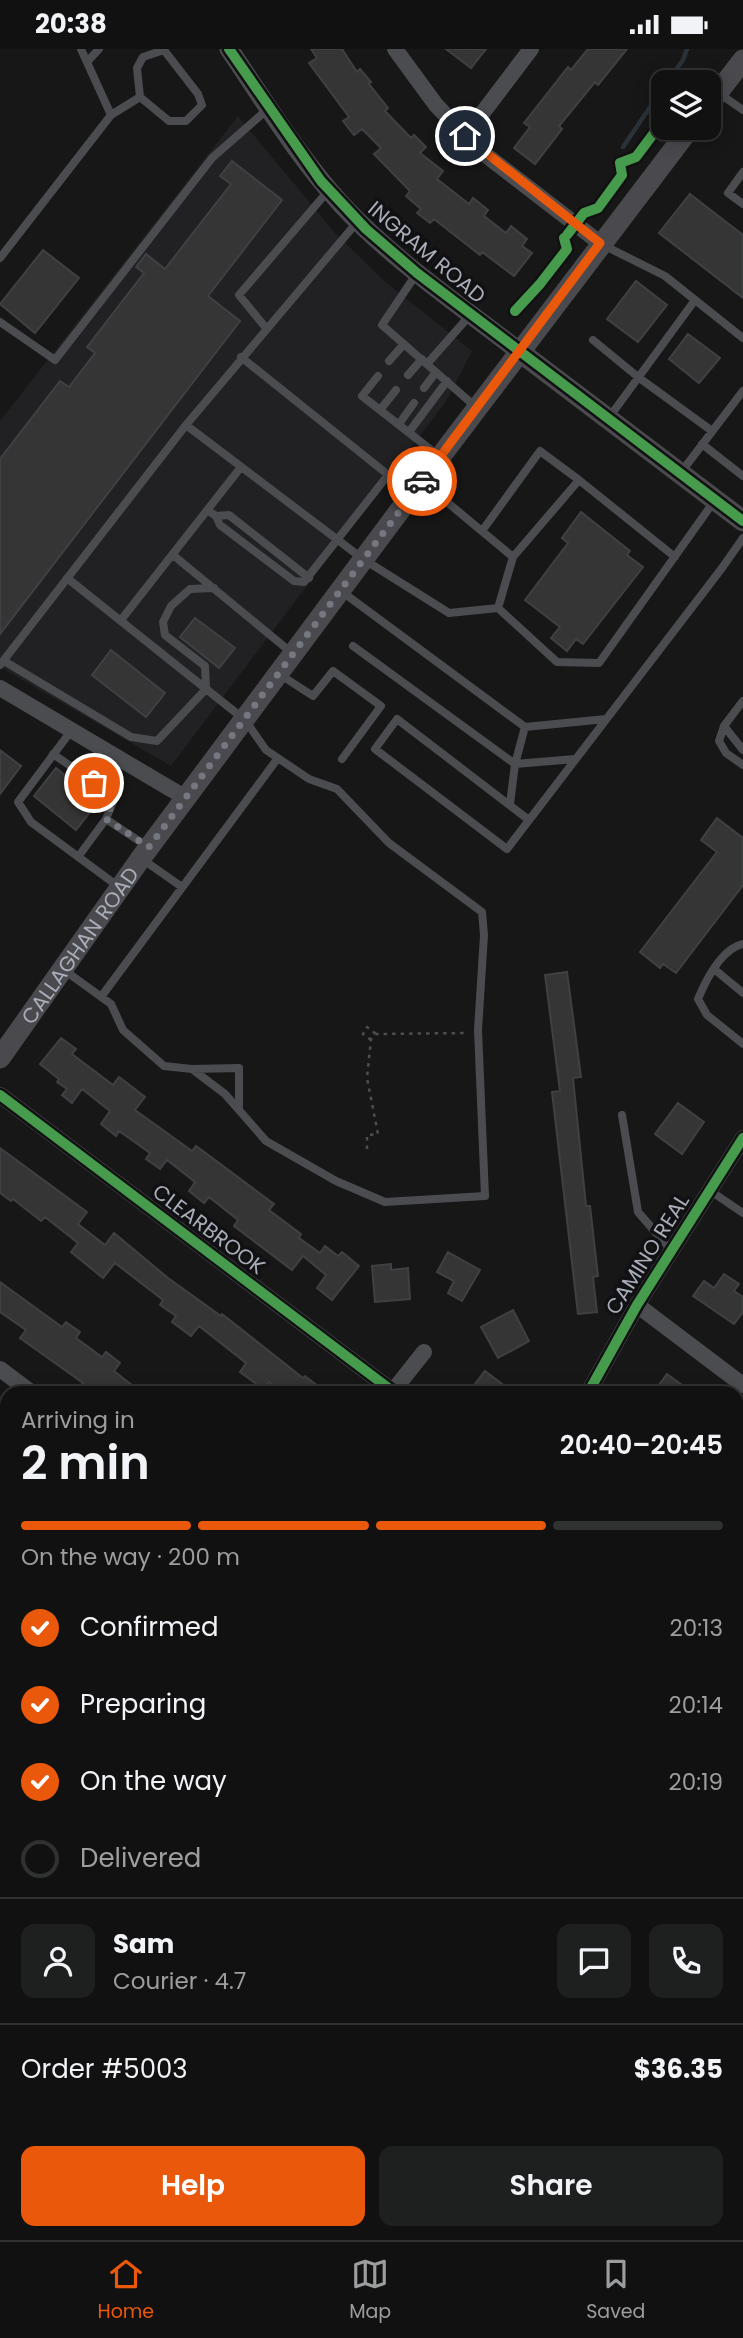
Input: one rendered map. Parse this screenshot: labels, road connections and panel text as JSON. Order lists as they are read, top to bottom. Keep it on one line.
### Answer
{"streets":{"main road":["INGRAM ROAD","CALLAGHAN ROAD"],"street":["CLEARBROOK","CAMINO REAL"]},"crossings":[["INGRAM ROAD","CALLAGHAN ROAD"]],"page":{"status":"20:38","heading":["2 min","Arriving in","20:40–20:45"],"panel":["Sam","Courier · 4.7","Order #5003","$36.35"],"bar":"On the way · 200 m","list":[["Confirmed","20:13"],["Preparing","20:14"],["On the way","20:19"],"Delivered"],"buttons":["Help","Share"],"tabs":["Home","Map","Saved"]}}
